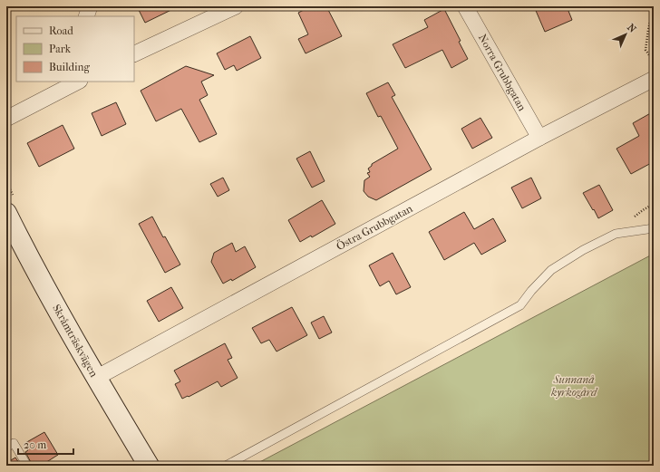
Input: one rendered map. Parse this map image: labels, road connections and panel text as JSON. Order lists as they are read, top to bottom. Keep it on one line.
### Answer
{"streets":{"main road":["Skråmträskvägen"],"street":["Norra Grubbgatan","Östra Grubbgatan"]},"crossings":[["Norra Grubbgatan","Östra Grubbgatan"],["Östra Grubbgatan","Skråmträskvägen"]],"parks":["Sunnanå kyrkogård"],"legend":["Road","Park","Building"],"scale_bar":"20 m","north":"top right"}
